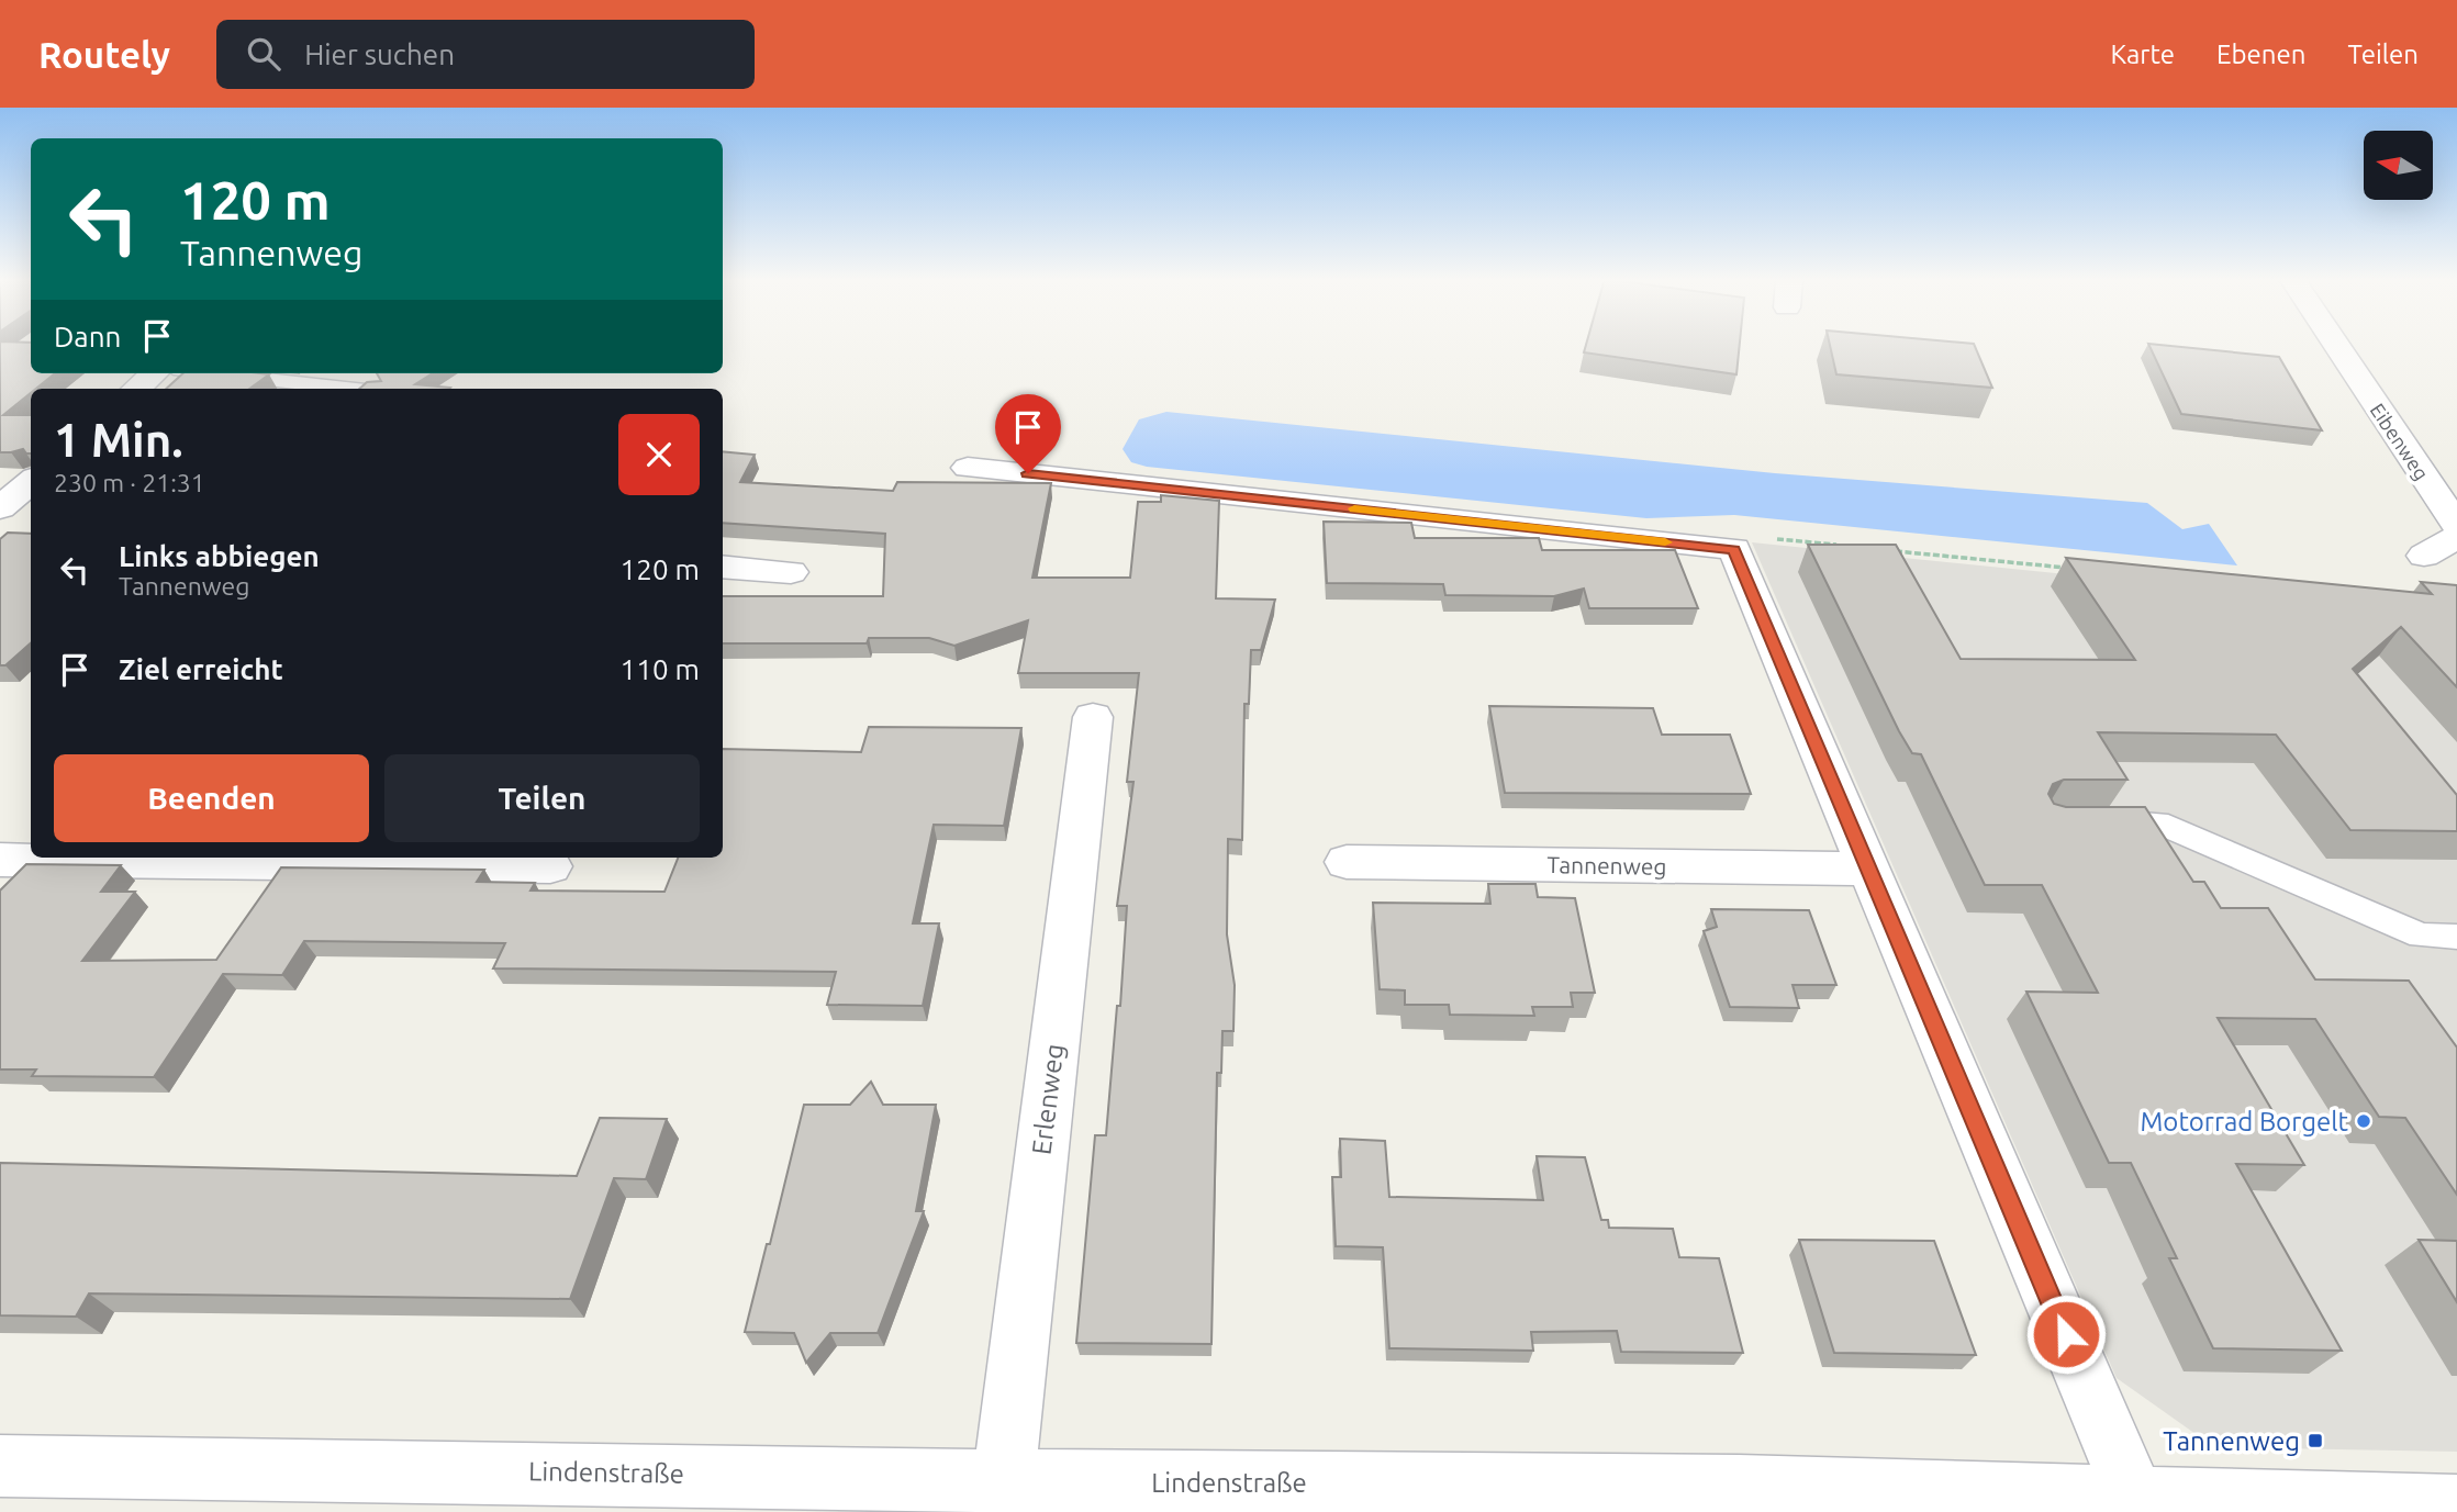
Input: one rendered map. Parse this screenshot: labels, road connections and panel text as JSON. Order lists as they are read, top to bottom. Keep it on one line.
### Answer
{"streets":{"street":["Eibenweg","Tannenweg","Erlenweg","Lindenstraße"]},"crossings":[["Erlenweg","Lindenstraße"]],"places":{"other":["Motorrad Borgelt"],"transit":["Tannenweg"]},"north":"left","page":{"header":"Routely","search":"Hier suchen","nav":["Karte","Ebenen","Teilen"],"turn":["120 m","Tannenweg"],"then":"Dann","heading":["1 Min.","230 m · 21:31"],"list":[{"name":"Links abbiegen","note":"Tannenweg","value":"120 m"},{"name":"Ziel erreicht","value":"110 m"}],"buttons":["Beenden","Teilen"]}}
